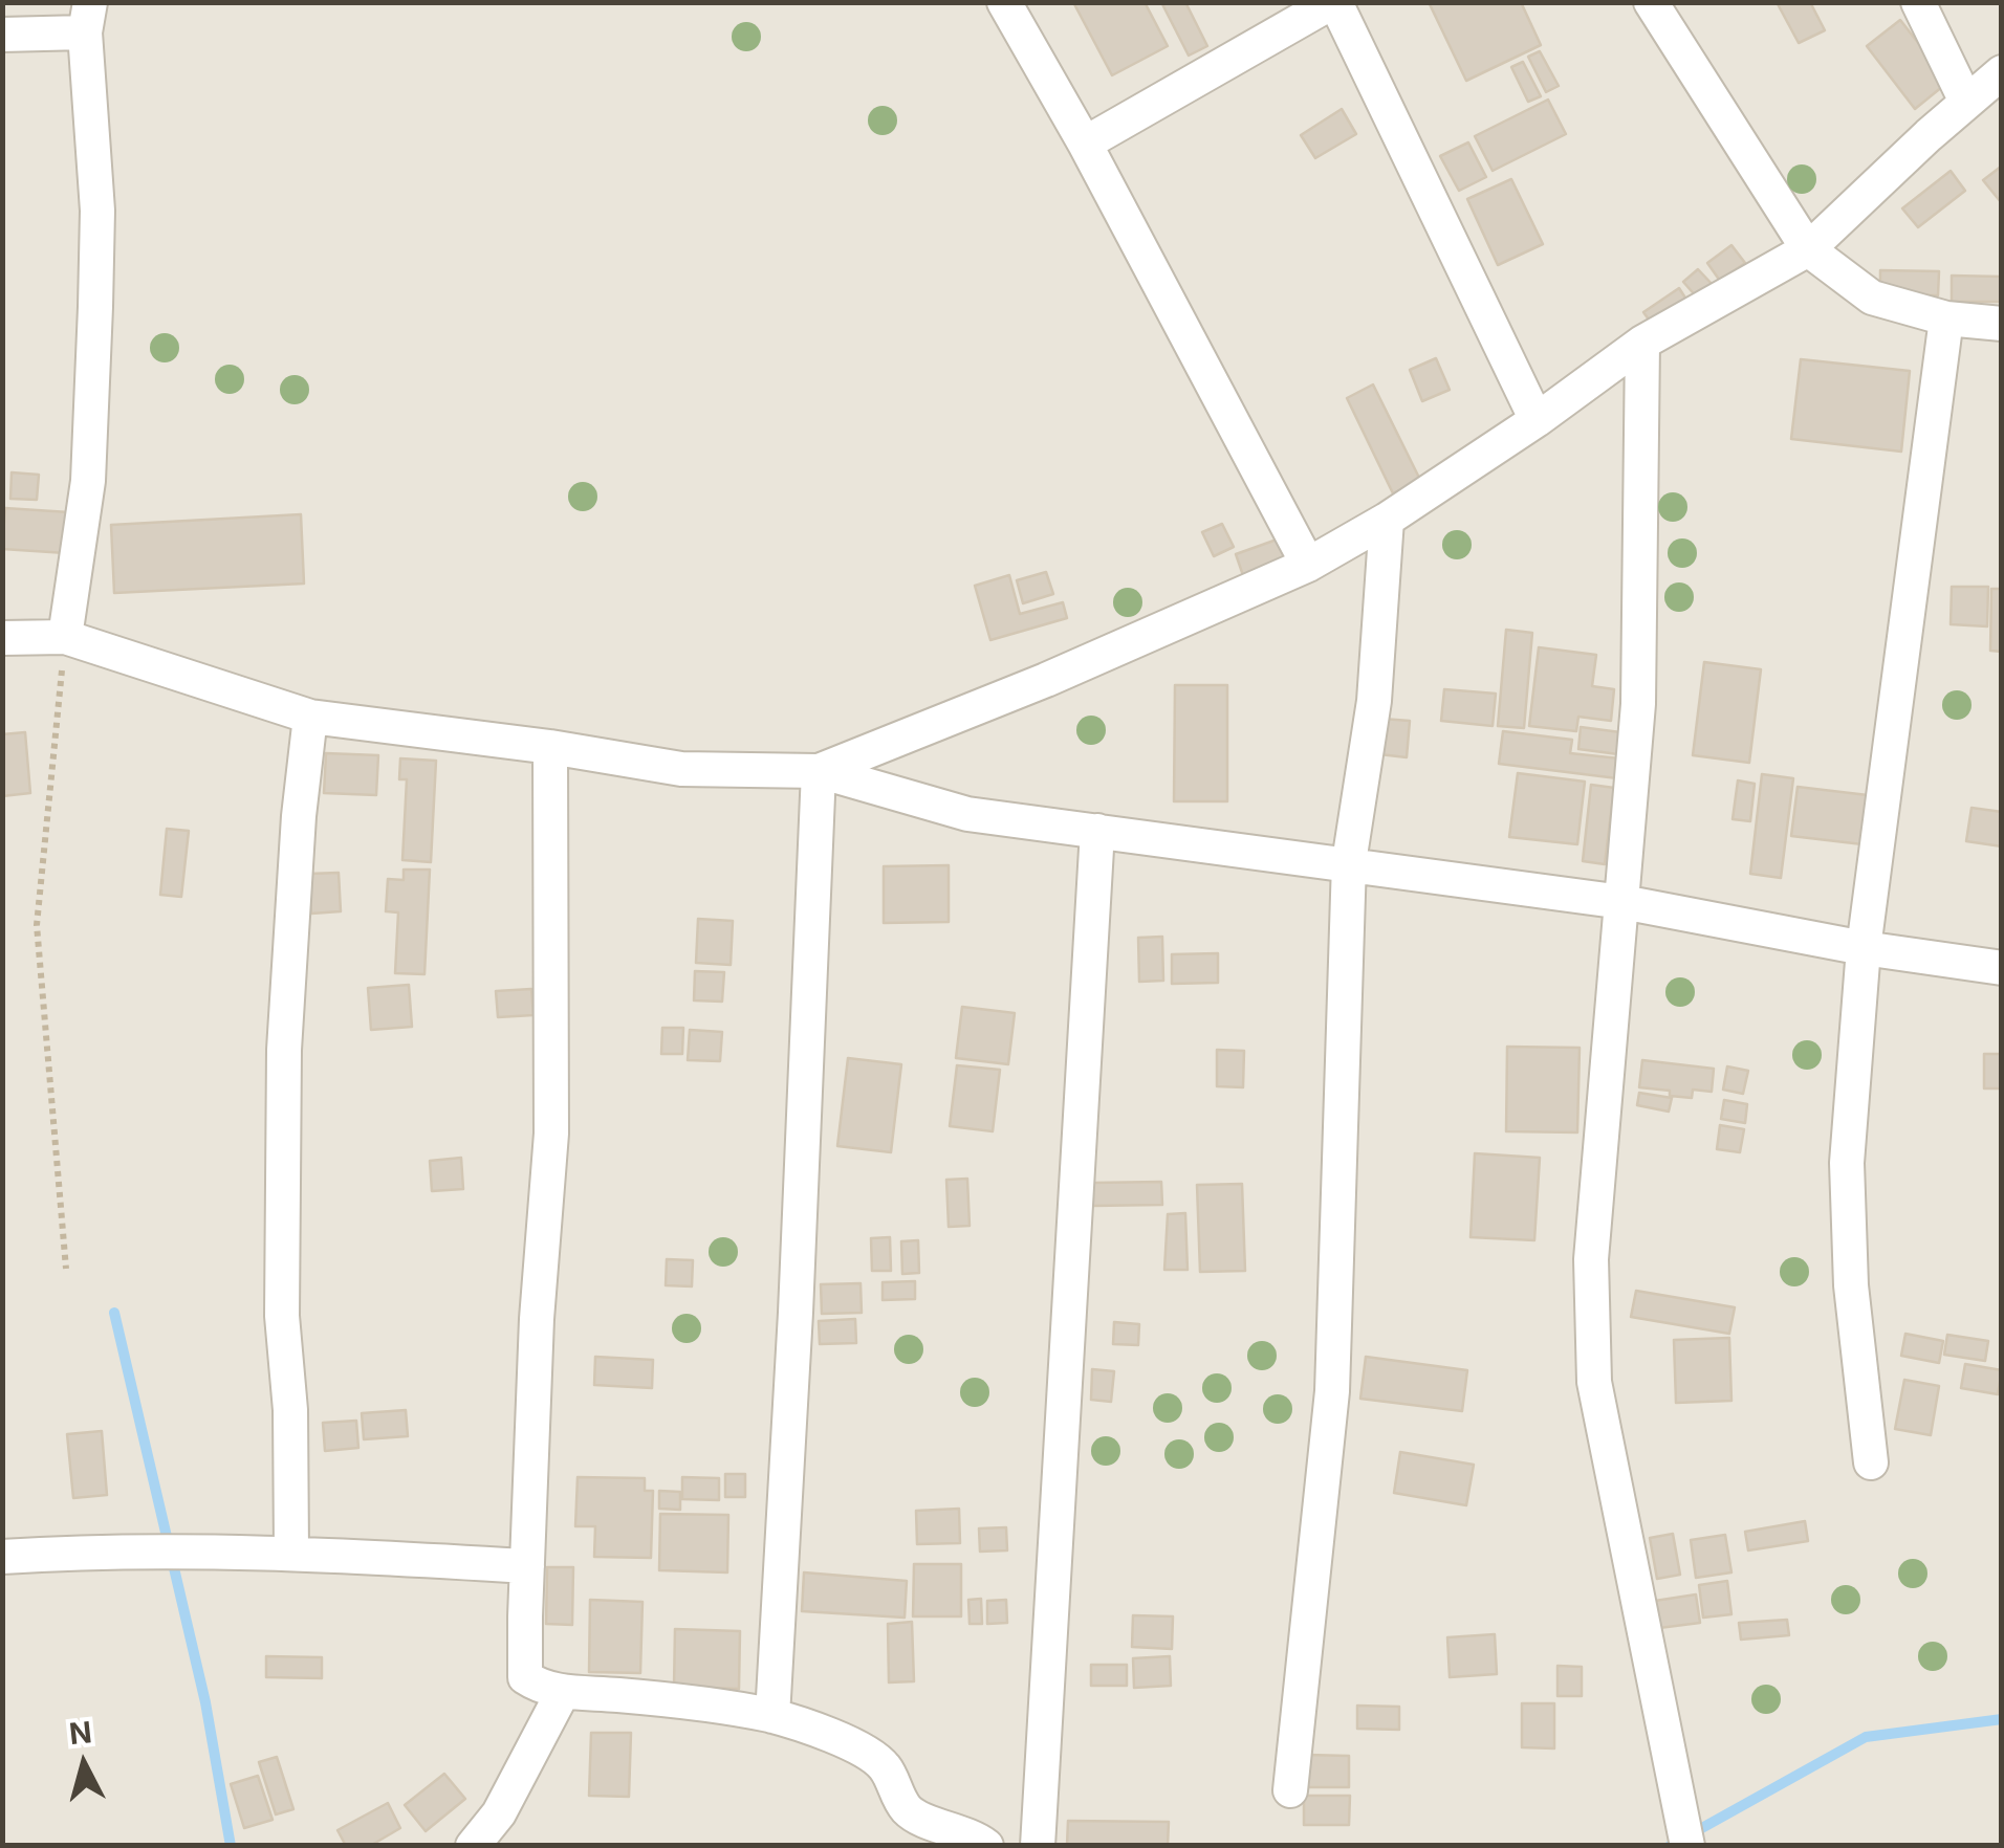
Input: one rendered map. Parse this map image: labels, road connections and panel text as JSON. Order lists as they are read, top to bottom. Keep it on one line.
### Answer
{"north":"top"}
